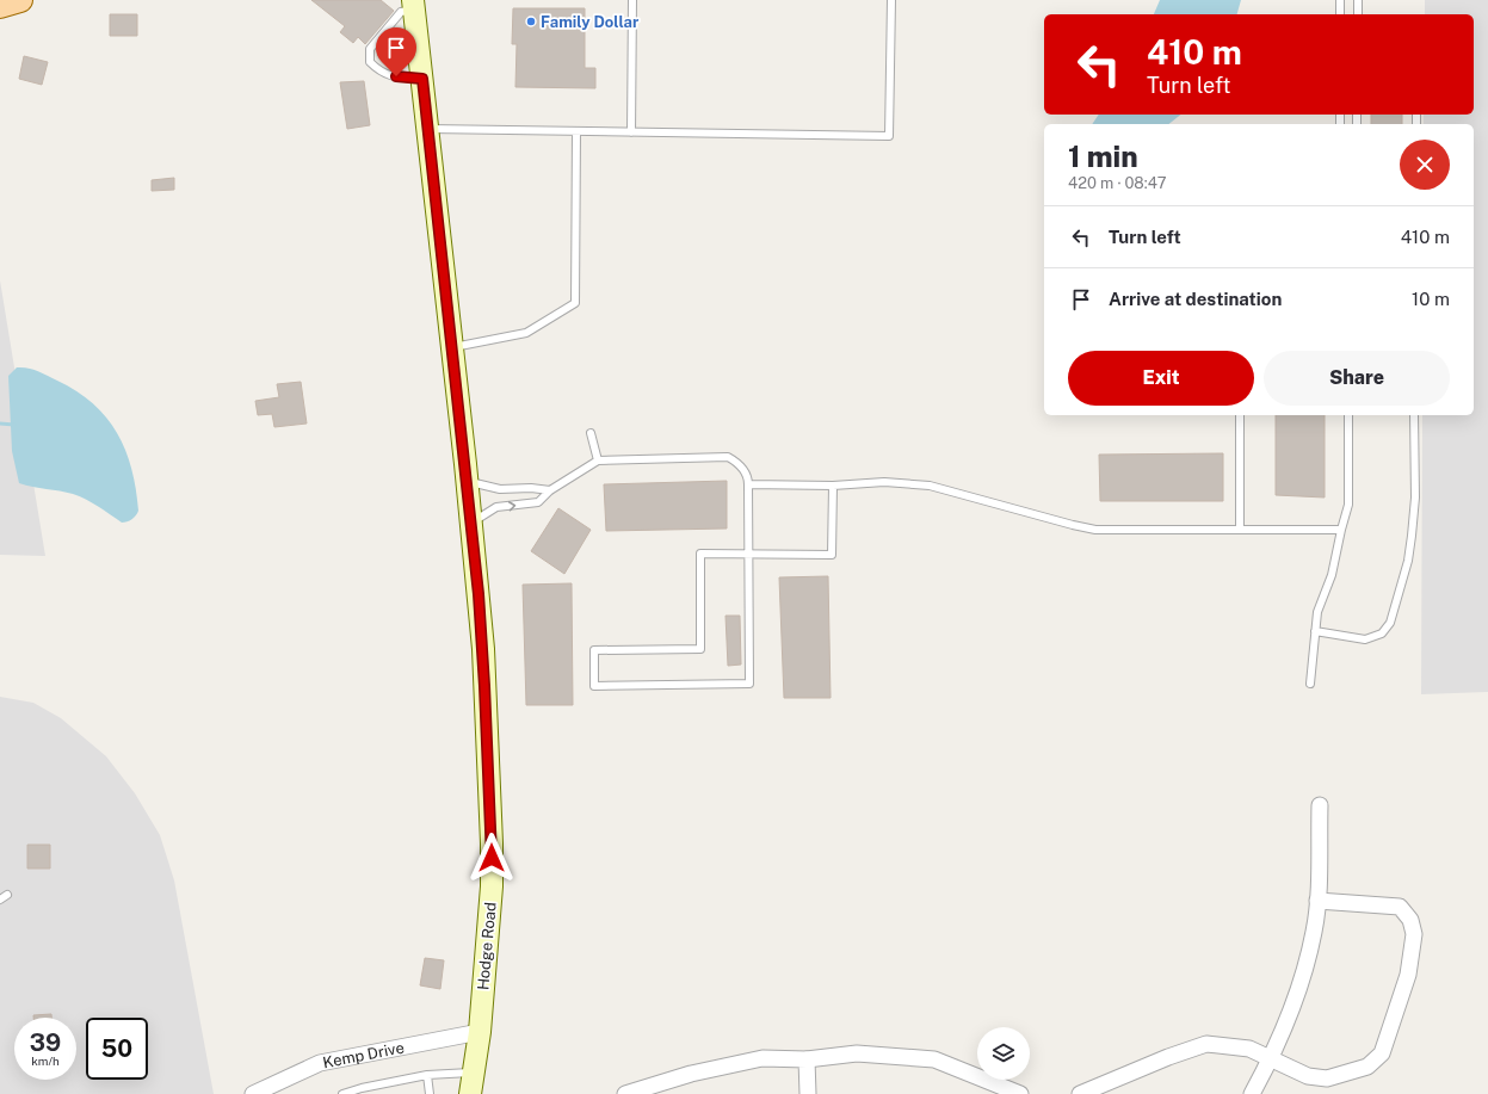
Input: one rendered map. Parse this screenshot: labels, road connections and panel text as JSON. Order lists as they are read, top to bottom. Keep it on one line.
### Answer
{"streets":{"main road":["Hodge Road"],"street":["Kemp Drive"]},"crossings":[["Hodge Road","Kemp Drive"]],"places":["Family Dollar"],"page":{"turn":["410 m","Turn left"],"heading":["1 min","420 m · 08:47"],"list":[{"name":"Turn left","value":"410 m"},{"name":"Arrive at destination","value":"10 m"}],"buttons":["Exit","Share"],"speed":"39 km/h","limit":"50"}}
